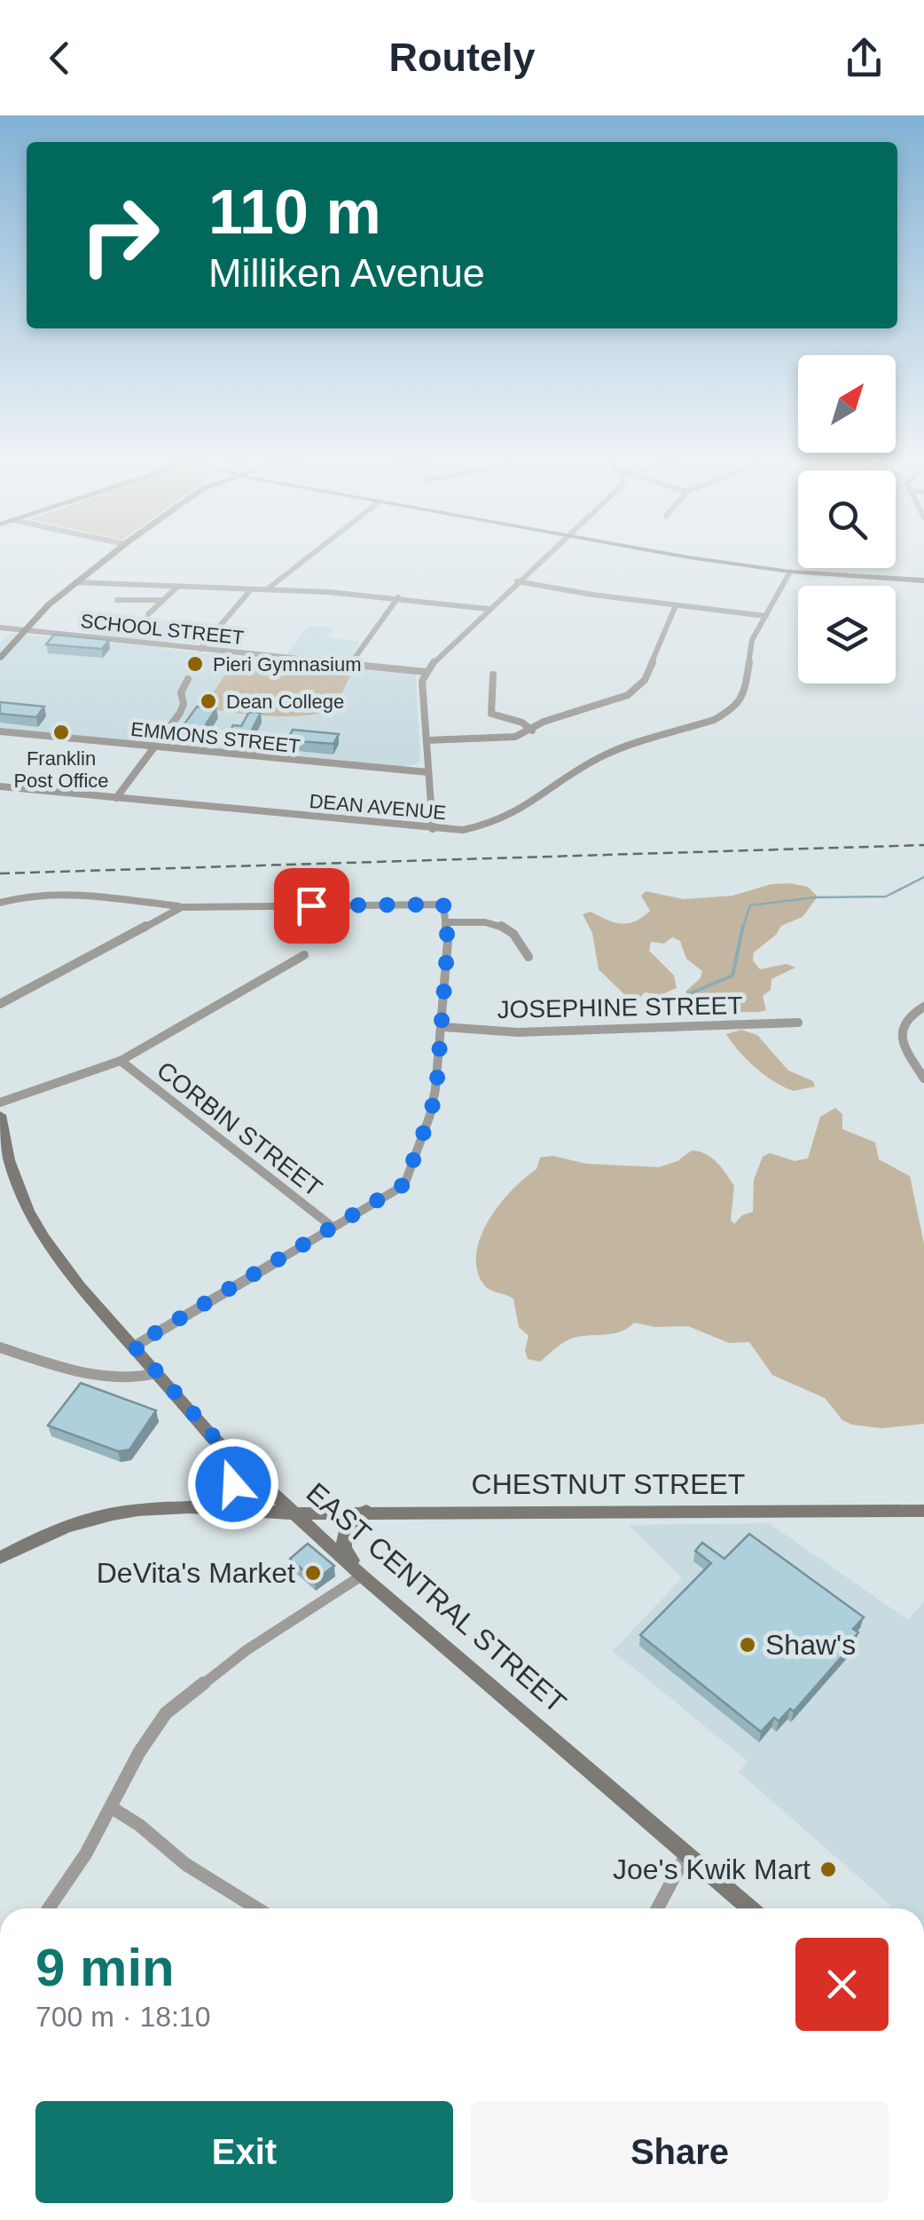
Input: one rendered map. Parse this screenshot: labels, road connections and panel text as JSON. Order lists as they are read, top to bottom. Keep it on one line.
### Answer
{"streets":{"main road":["CHESTNUT STREET","EAST CENTRAL STREET"],"street":["SCHOOL STREET","EMMONS STREET","DEAN AVENUE","JOSEPHINE STREET","CORBIN STREET"]},"crossings":[["CHESTNUT STREET","EAST CENTRAL STREET"]],"places":["Pieri Gymnasium","Dean College","Franklin Post Office","DeVita's Market","Shaw's","Joe's Kwik Mart"],"north":"top right","page":{"header":"Routely","turn":["110 m","Milliken Avenue"],"heading":["9 min","700 m · 18:10"],"buttons":["Exit","Share"]}}
